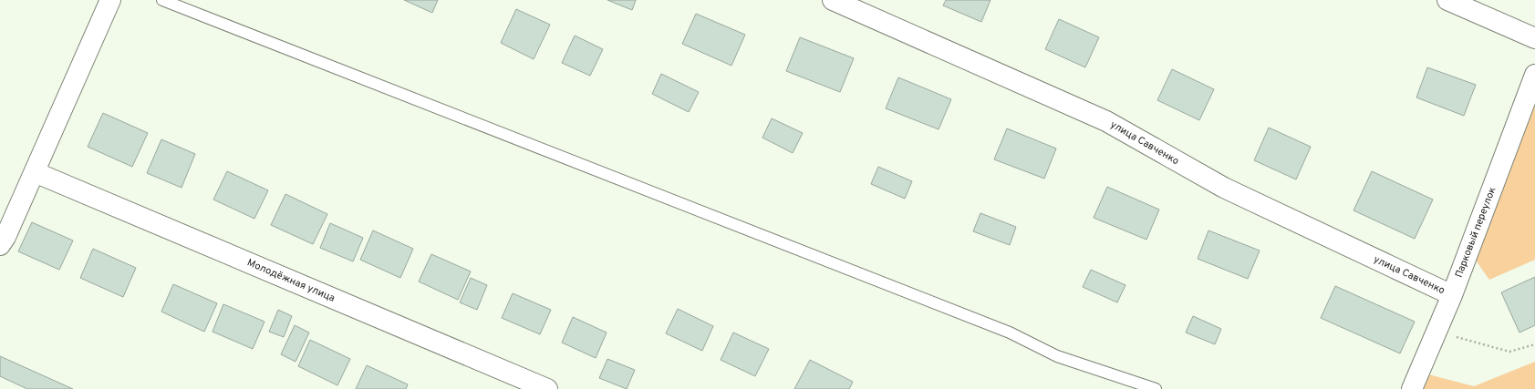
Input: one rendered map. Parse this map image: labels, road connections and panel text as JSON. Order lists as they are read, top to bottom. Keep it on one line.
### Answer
{"streets":{"street":["улица Савченко","Парковый переулок","Молодёжная улица"]},"crossings":[["улица Савченко","Парковый переулок"]]}
